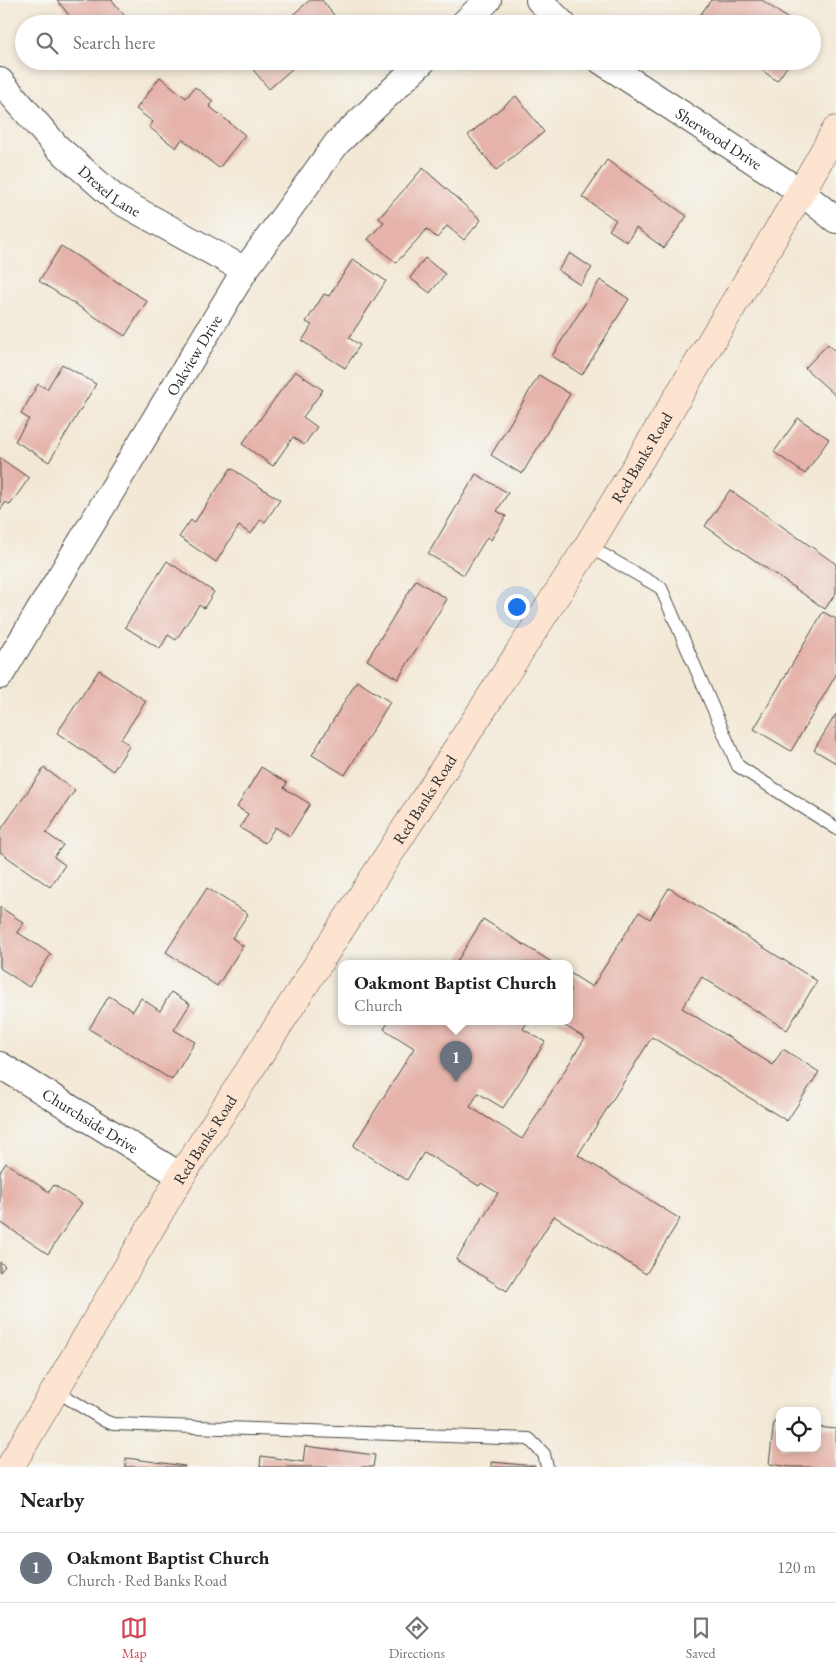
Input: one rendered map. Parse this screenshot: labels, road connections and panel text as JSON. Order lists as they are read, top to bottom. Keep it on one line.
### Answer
{"streets":{"street":["Sherwood Drive","Drexel Lane","Oakview Drive","Red Banks Road","Churchside Drive"]},"crossings":[["Sherwood Drive","Red Banks Road"],["Drexel Lane","Oakview Drive"],["Red Banks Road","Churchside Drive"]],"page":{"search":"Search here","popup":["Oakmont Baptist Church","Church"],"pins":"1","heading":"Nearby","list":[{"mark":"1","name":"Oakmont Baptist Church","note":"Church · Red Banks Road","value":"120 m"}],"nav":["Map","Directions","Saved"]}}
